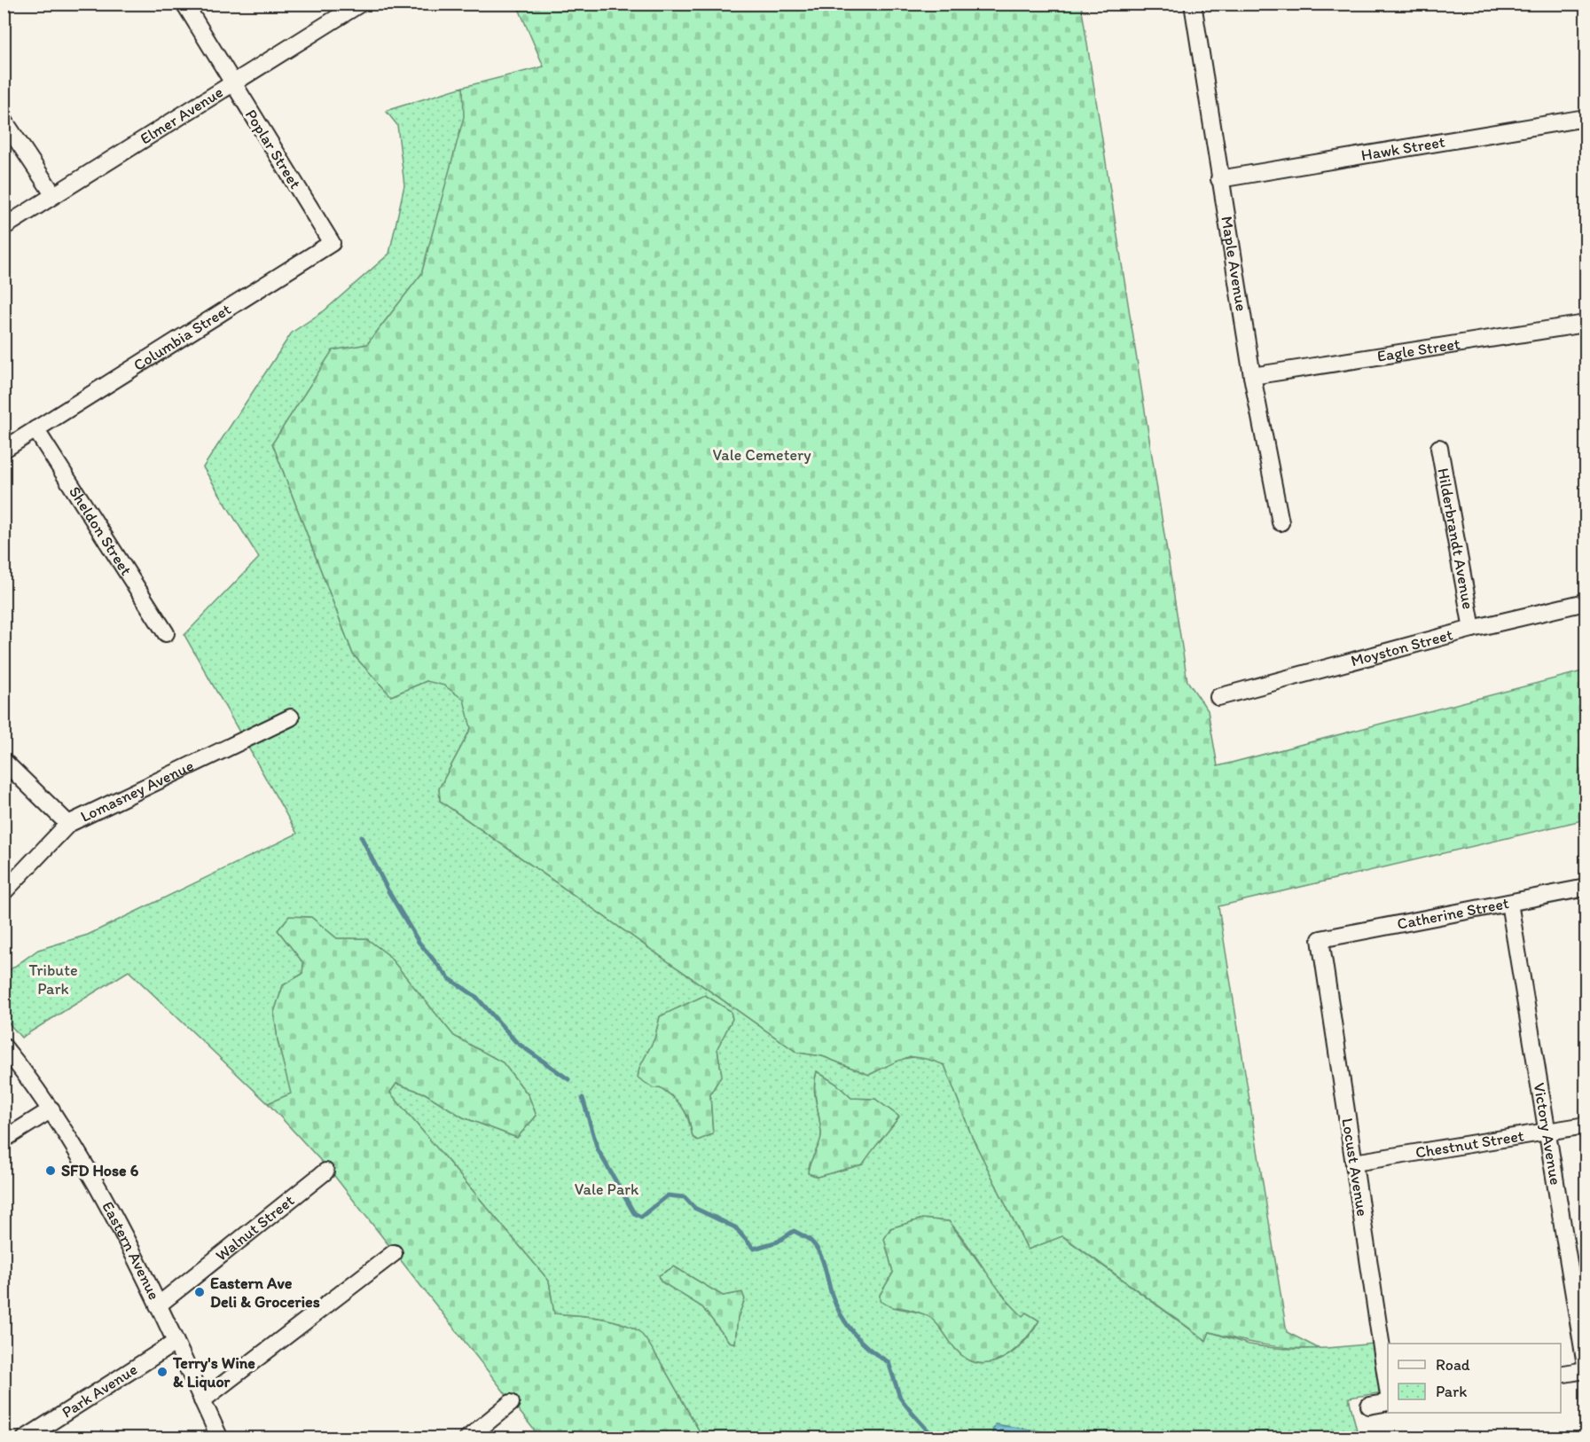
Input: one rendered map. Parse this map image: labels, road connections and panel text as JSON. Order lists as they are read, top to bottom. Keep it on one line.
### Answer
{"streets":{"street":["Elmer Avenue","Poplar Street","Hawk Street","Maple Avenue","Columbia Street","Eagle Street","Sheldon Street","Hilderbrandt Avenue","Moyston Street","Lomasney Avenue","Catherine Street","Victory Avenue","Chestnut Street","Locust Avenue","Walnut Street","Eastern Avenue","Park Avenue"]},"crossings":[["Elmer Avenue","Poplar Street"],["Poplar Street","Columbia Street"],["Hawk Street","Maple Avenue"],["Maple Avenue","Eagle Street"],["Columbia Street","Sheldon Street"],["Hilderbrandt Avenue","Moyston Street"],["Catherine Street","Victory Avenue"],["Catherine Street","Locust Avenue"],["Victory Avenue","Chestnut Street"],["Chestnut Street","Locust Avenue"],["Walnut Street","Eastern Avenue"],["Eastern Avenue","Park Avenue"]],"parks":["Vale Cemetery","Tribute Park","Vale Park"],"places":["SFD Hose 6","Eastern Ave Deli & Groceries","Terry's Wine & Liquor"],"legend":["Road","Park"]}
